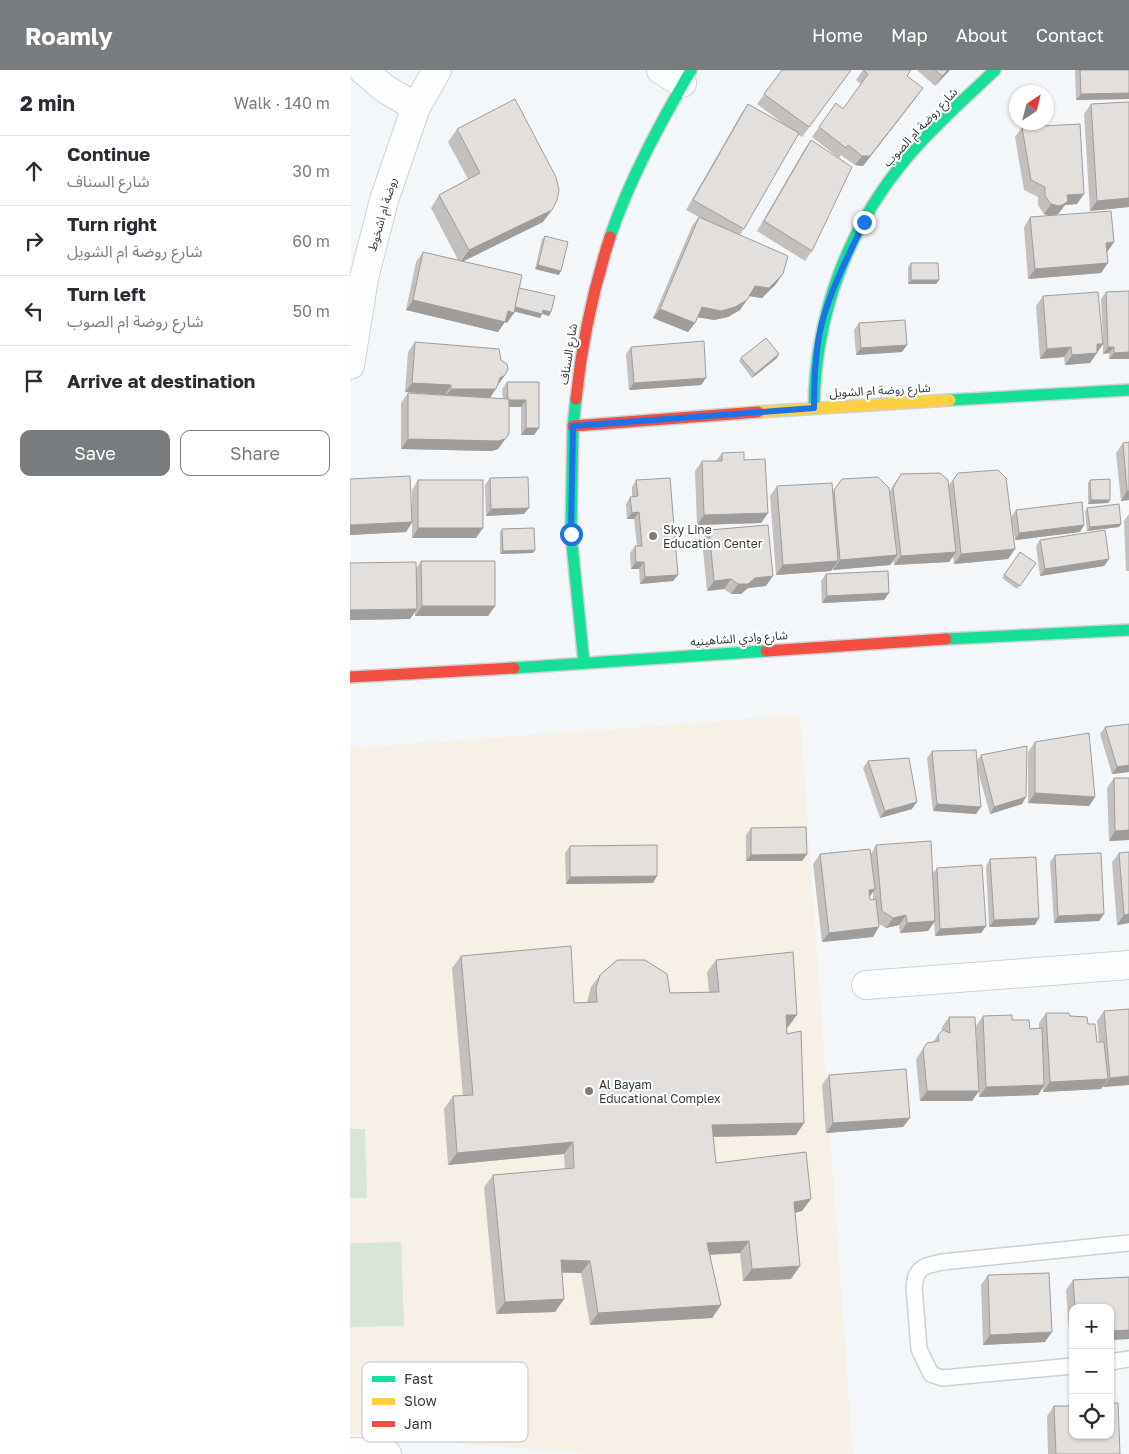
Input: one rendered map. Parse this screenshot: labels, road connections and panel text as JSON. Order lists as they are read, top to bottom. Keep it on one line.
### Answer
{"streets":{"street":["شارع روضة ام الصوب","روضة ام اشخوط","شارع السناف","شارع روضة ام الشويل","شارع وادي الشاهينيه"]},"crossings":[["شارع روضة ام الصوب","شارع روضة ام الشويل"],["شارع السناف","شارع روضة ام الشويل"],["شارع السناف","شارع وادي الشاهينيه"]],"places":["Sky Line Education Center","Al Bayam Educational Complex"],"legend":["Fast","Slow","Jam"],"north":"top right","page":{"header":"Roamly","nav":["Home","Map","About","Contact"],"heading":["2 min","Walk · 140 m"],"list":[["Continue","شارع السناف","30 m"],["Turn right","شارع روضة ام الشويل","60 m"],["Turn left","شارع روضة ام الصوب","50 m"],"Arrive at destination"],"buttons":["Save","Share"],"map_buttons":["+","−"]}}
